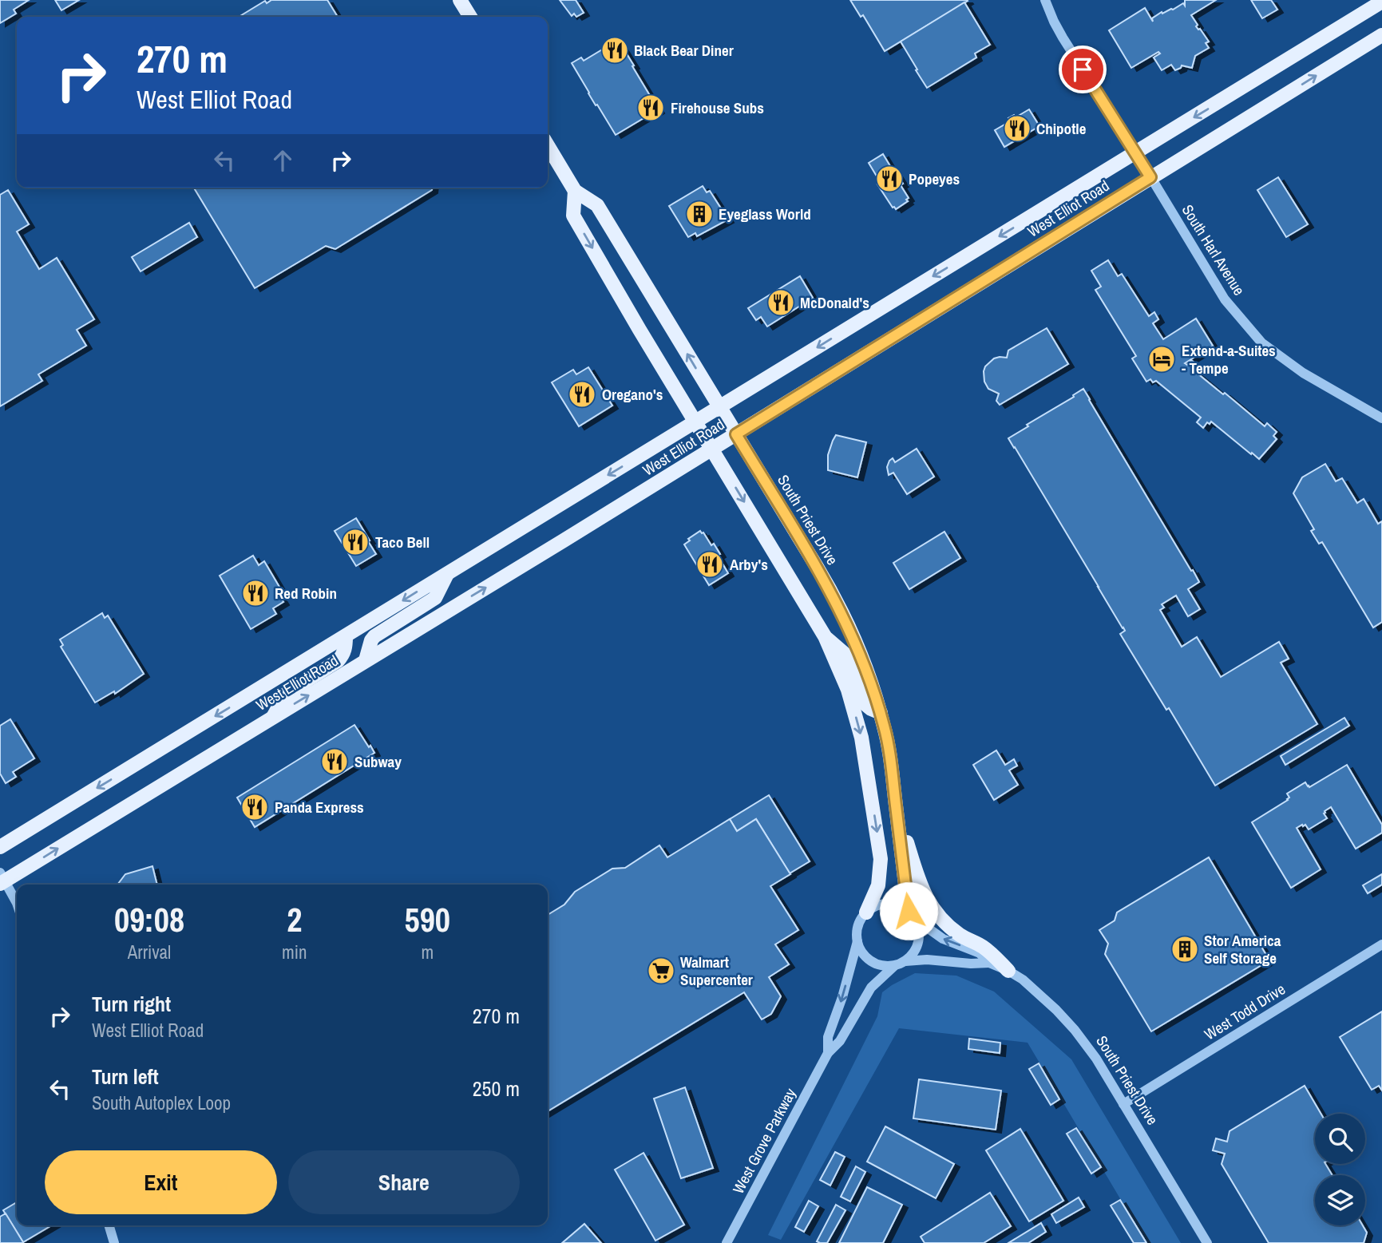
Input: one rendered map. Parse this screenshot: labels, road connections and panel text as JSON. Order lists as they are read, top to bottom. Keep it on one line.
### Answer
{"streets":{"main road":["West Elliot Road","South Priest Drive"],"street":["South Harl Avenue","West Todd Drive","West Grove Parkway"]},"crossings":[["West Elliot Road","South Harl Avenue"],["West Elliot Road","South Priest Drive"],["South Priest Drive","West Todd Drive"],["South Priest Drive","West Grove Parkway"]],"places":{"restaurant":["Black Bear Diner","Firehouse Subs","Chipotle","Popeyes","McDonald's","Oregano's","Taco Bell","Arby's","Red Robin","Subway","Panda Express"],"building":["Eyeglass World","Stor America Self Storage"],"hotel":["Extend-a-Suites - Tempe"],"supermarket":["Walmart Supercenter"]},"page":{"turn":["270 m","West Elliot Road"],"eta":["09:08","Arrival","2","min","590","m"],"list":[{"name":"Turn right","note":"West Elliot Road","value":"270 m"},{"name":"Turn left","note":"South Autoplex Loop","value":"250 m"}],"buttons":["Exit","Share"]}}
